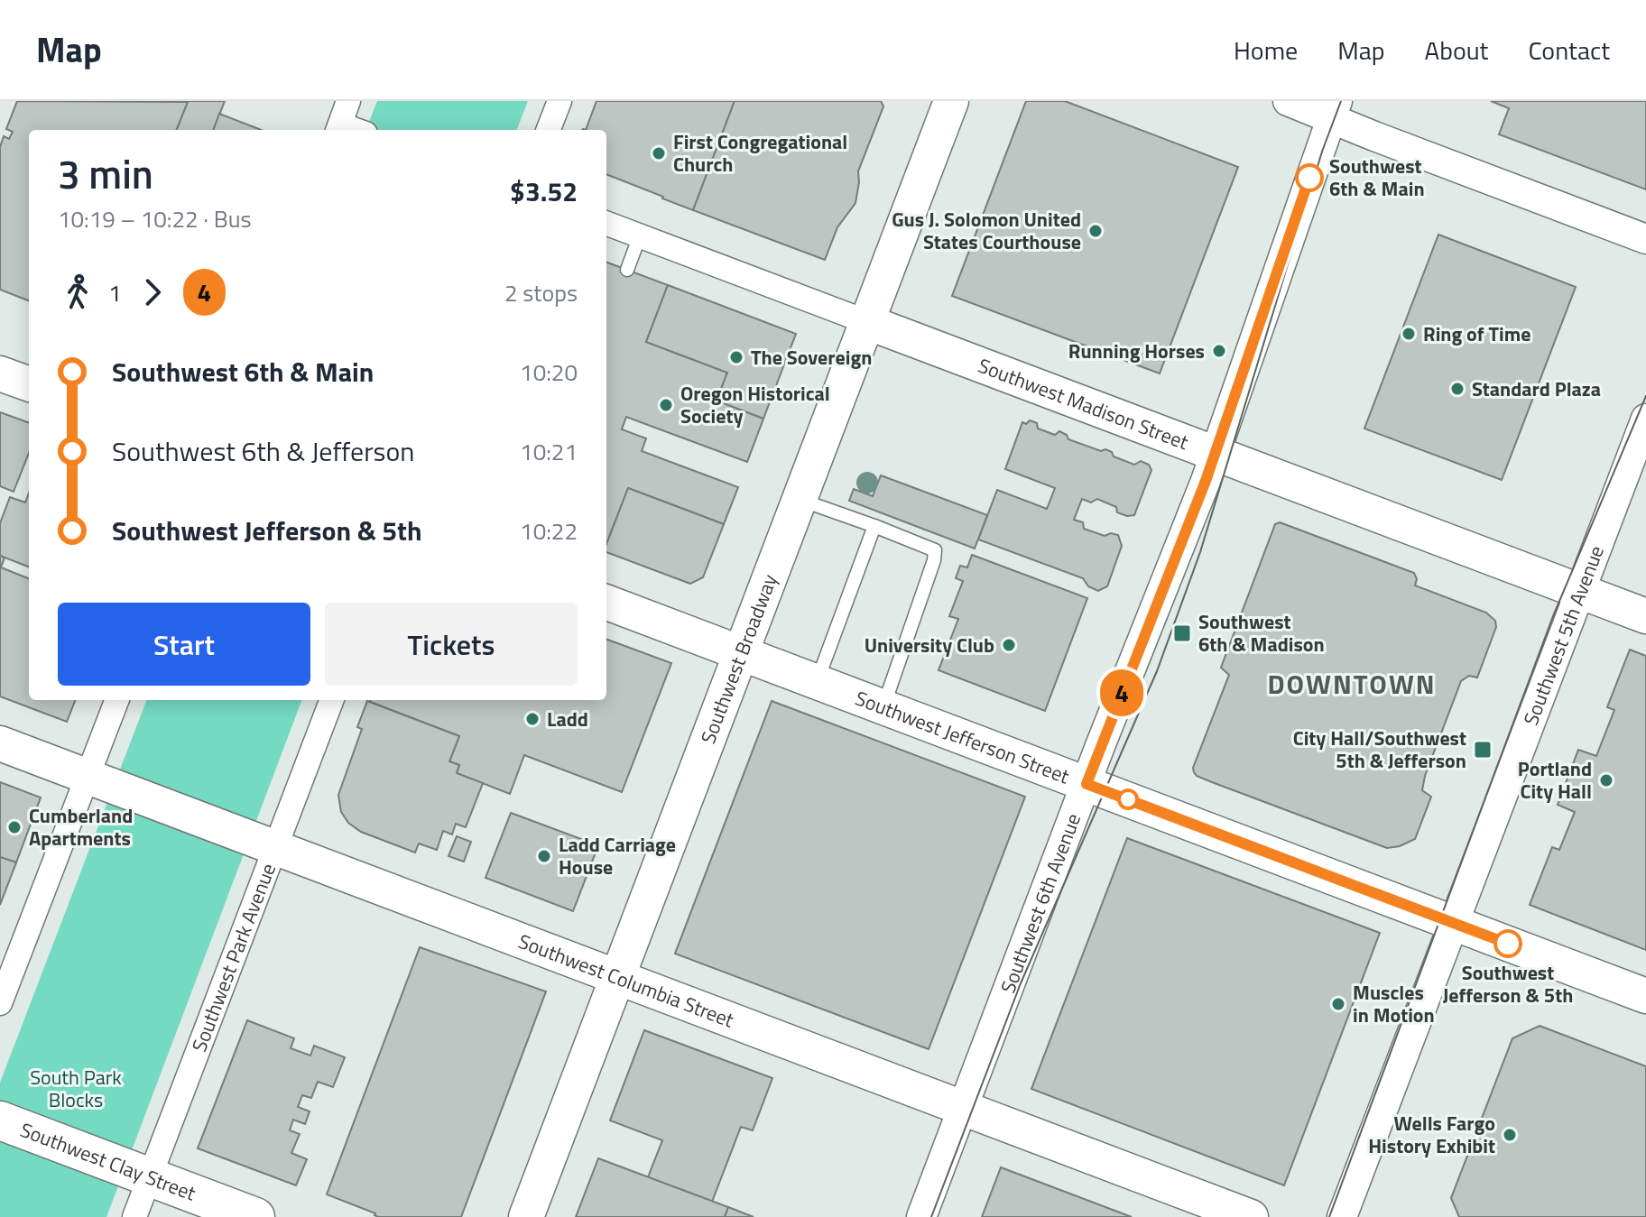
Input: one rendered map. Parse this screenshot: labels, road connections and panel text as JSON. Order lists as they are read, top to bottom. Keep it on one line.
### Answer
{"streets":{"main road":["Southwest Madison Street","Southwest Broadway","Southwest Jefferson Street","Southwest Columbia Street","Southwest Clay Street"],"street":["Southwest 5th Avenue","Southwest 6th Avenue","Southwest Park Avenue"]},"crossings":[["Southwest Madison Street","Southwest 5th Avenue"],["Southwest Madison Street","Southwest Broadway"],["Southwest Madison Street","Southwest 6th Avenue"],["Southwest 5th Avenue","Southwest Jefferson Street"],["Southwest Broadway","Southwest Jefferson Street"],["Southwest Broadway","Southwest Columbia Street"],["Southwest Jefferson Street","Southwest 6th Avenue"],["Southwest 6th Avenue","Southwest Columbia Street"],["Southwest Park Avenue","Southwest Columbia Street"],["Southwest Park Avenue","Southwest Clay Street"]],"districts":["DOWNTOWN"],"parks":["South Park Blocks"],"places":{"other":["First Congregational Church","Southwest 6th & Main","Gus J. Solomon United States Courthouse","Ring of Time","Running Horses","The Sovereign","Standard Plaza","Oregon Historical Society","University Club","Ladd","Portland City Hall","Cumberland Apartments","Ladd Carriage House","Southwest Jefferson & 5th","Muscles in Motion","Wells Fargo History Exhibit"],"transit":["Southwest 6th & Madison","City Hall/Southwest 5th & Jefferson"]},"lines":["bus line 4"],"page":{"header":"Map","nav":["Home","Map","About","Contact"],"on_map":"4","heading":["3 min","10:19 – 10:22 · Bus","$3.52"],"legs":["1","4","2 stops"],"list":[{"name":"Southwest 6th & Main","value":"10:20"},{"name":"Southwest 6th & Jefferson","value":"10:21"},{"name":"Southwest Jefferson & 5th","value":"10:22"}],"buttons":["Start","Tickets"]}}
